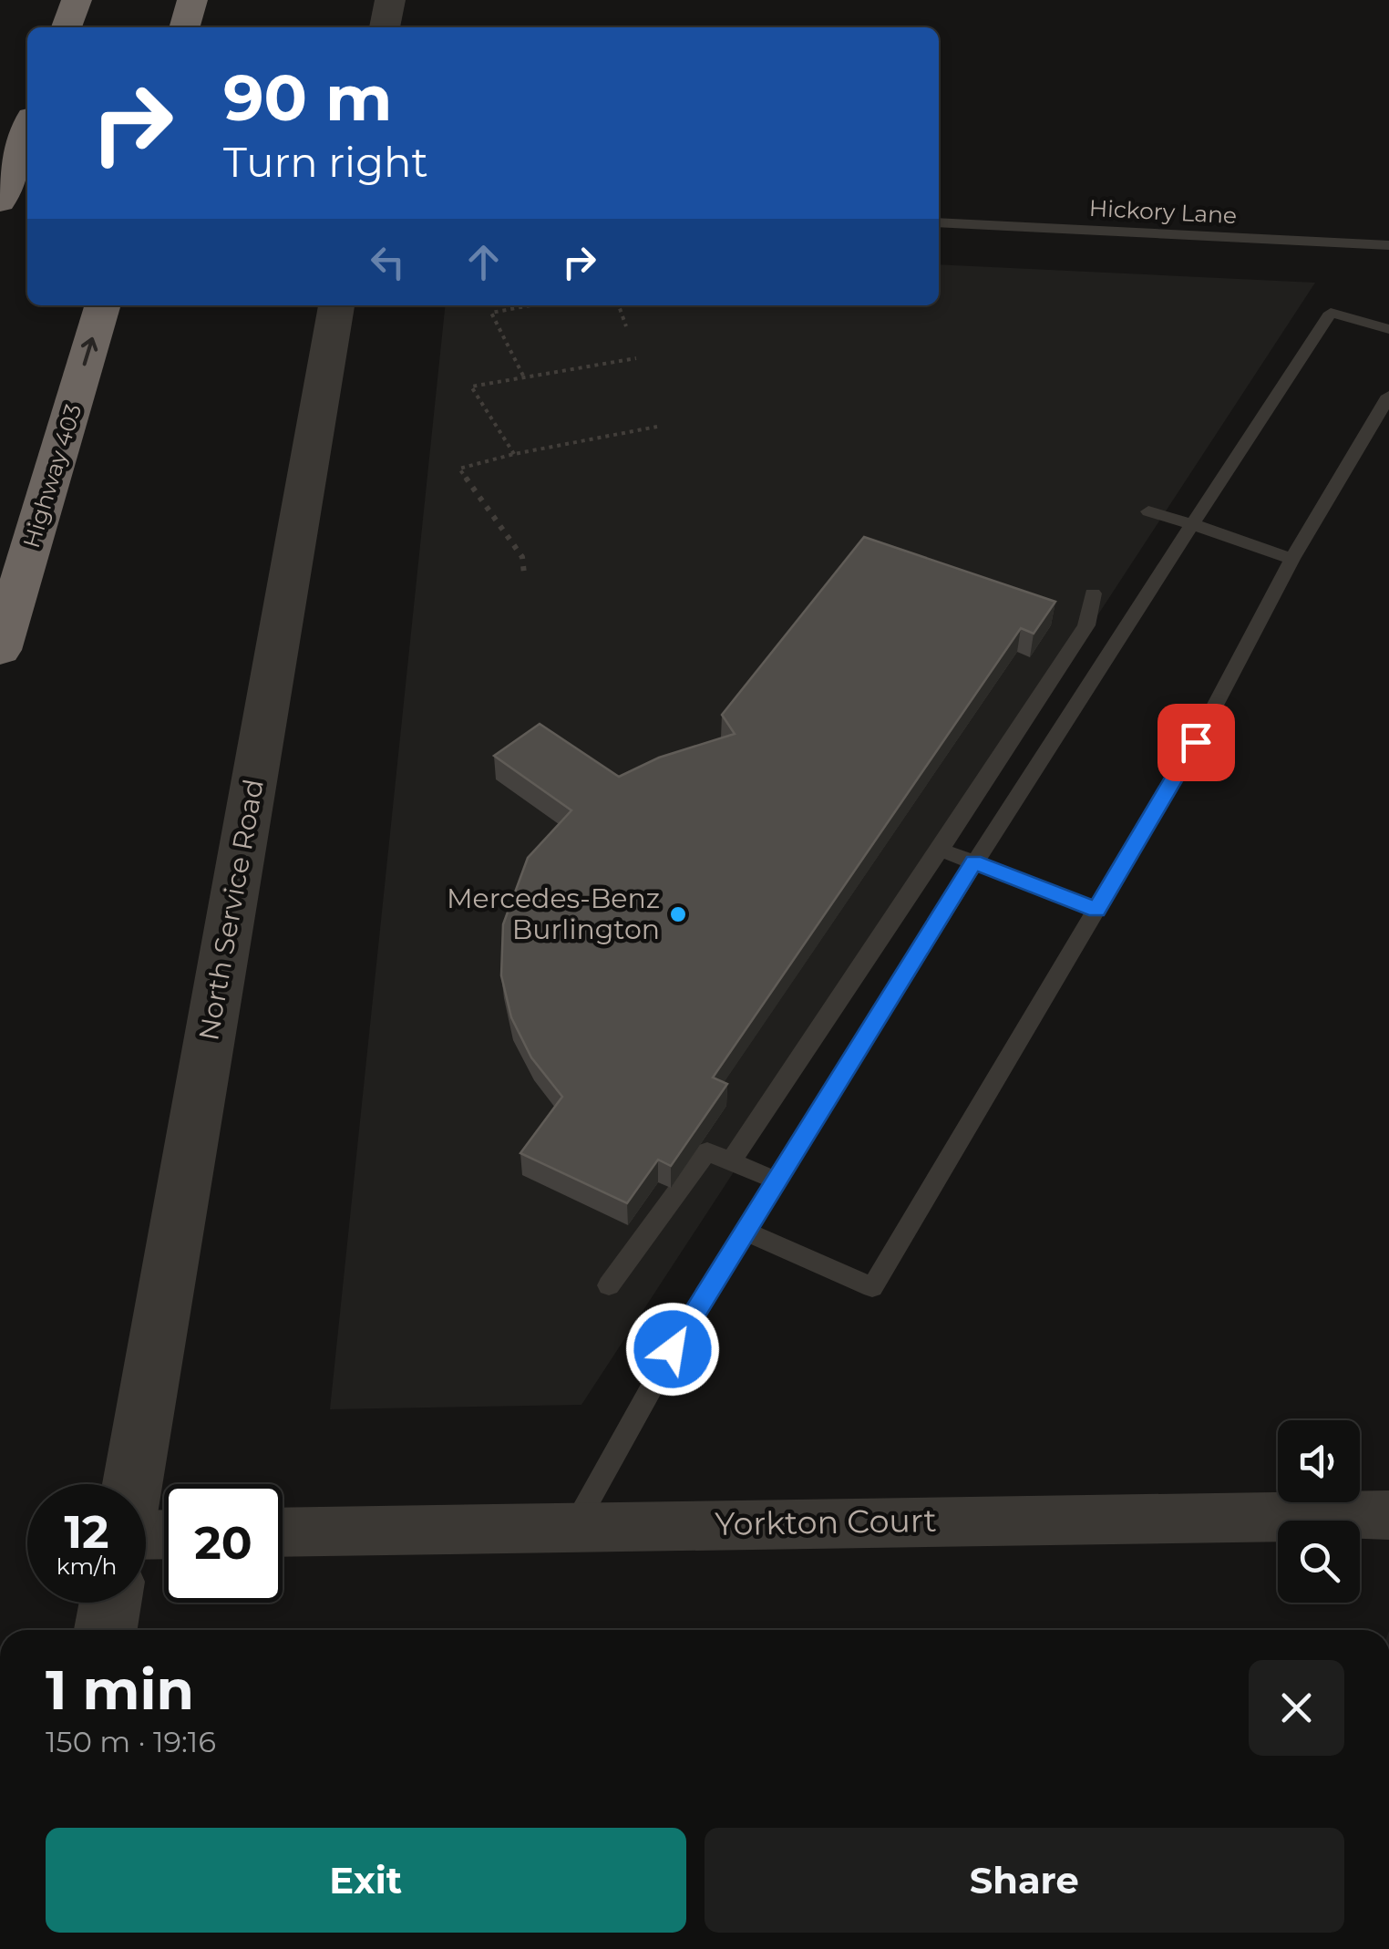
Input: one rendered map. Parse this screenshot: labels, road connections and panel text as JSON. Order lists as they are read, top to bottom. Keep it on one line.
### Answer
{"streets":{"highway":["Highway 403"],"street":["North Service Road","Yorkton Court"],"lane":["Hickory Lane"]},"one_way":["Highway 403"],"places":["Mercedes-Benz Burlington"],"page":{"turn":["90 m","Turn right"],"speed":"12 km/h","limit":"20","heading":["1 min","150 m · 19:16"],"buttons":["Exit","Share"]}}
